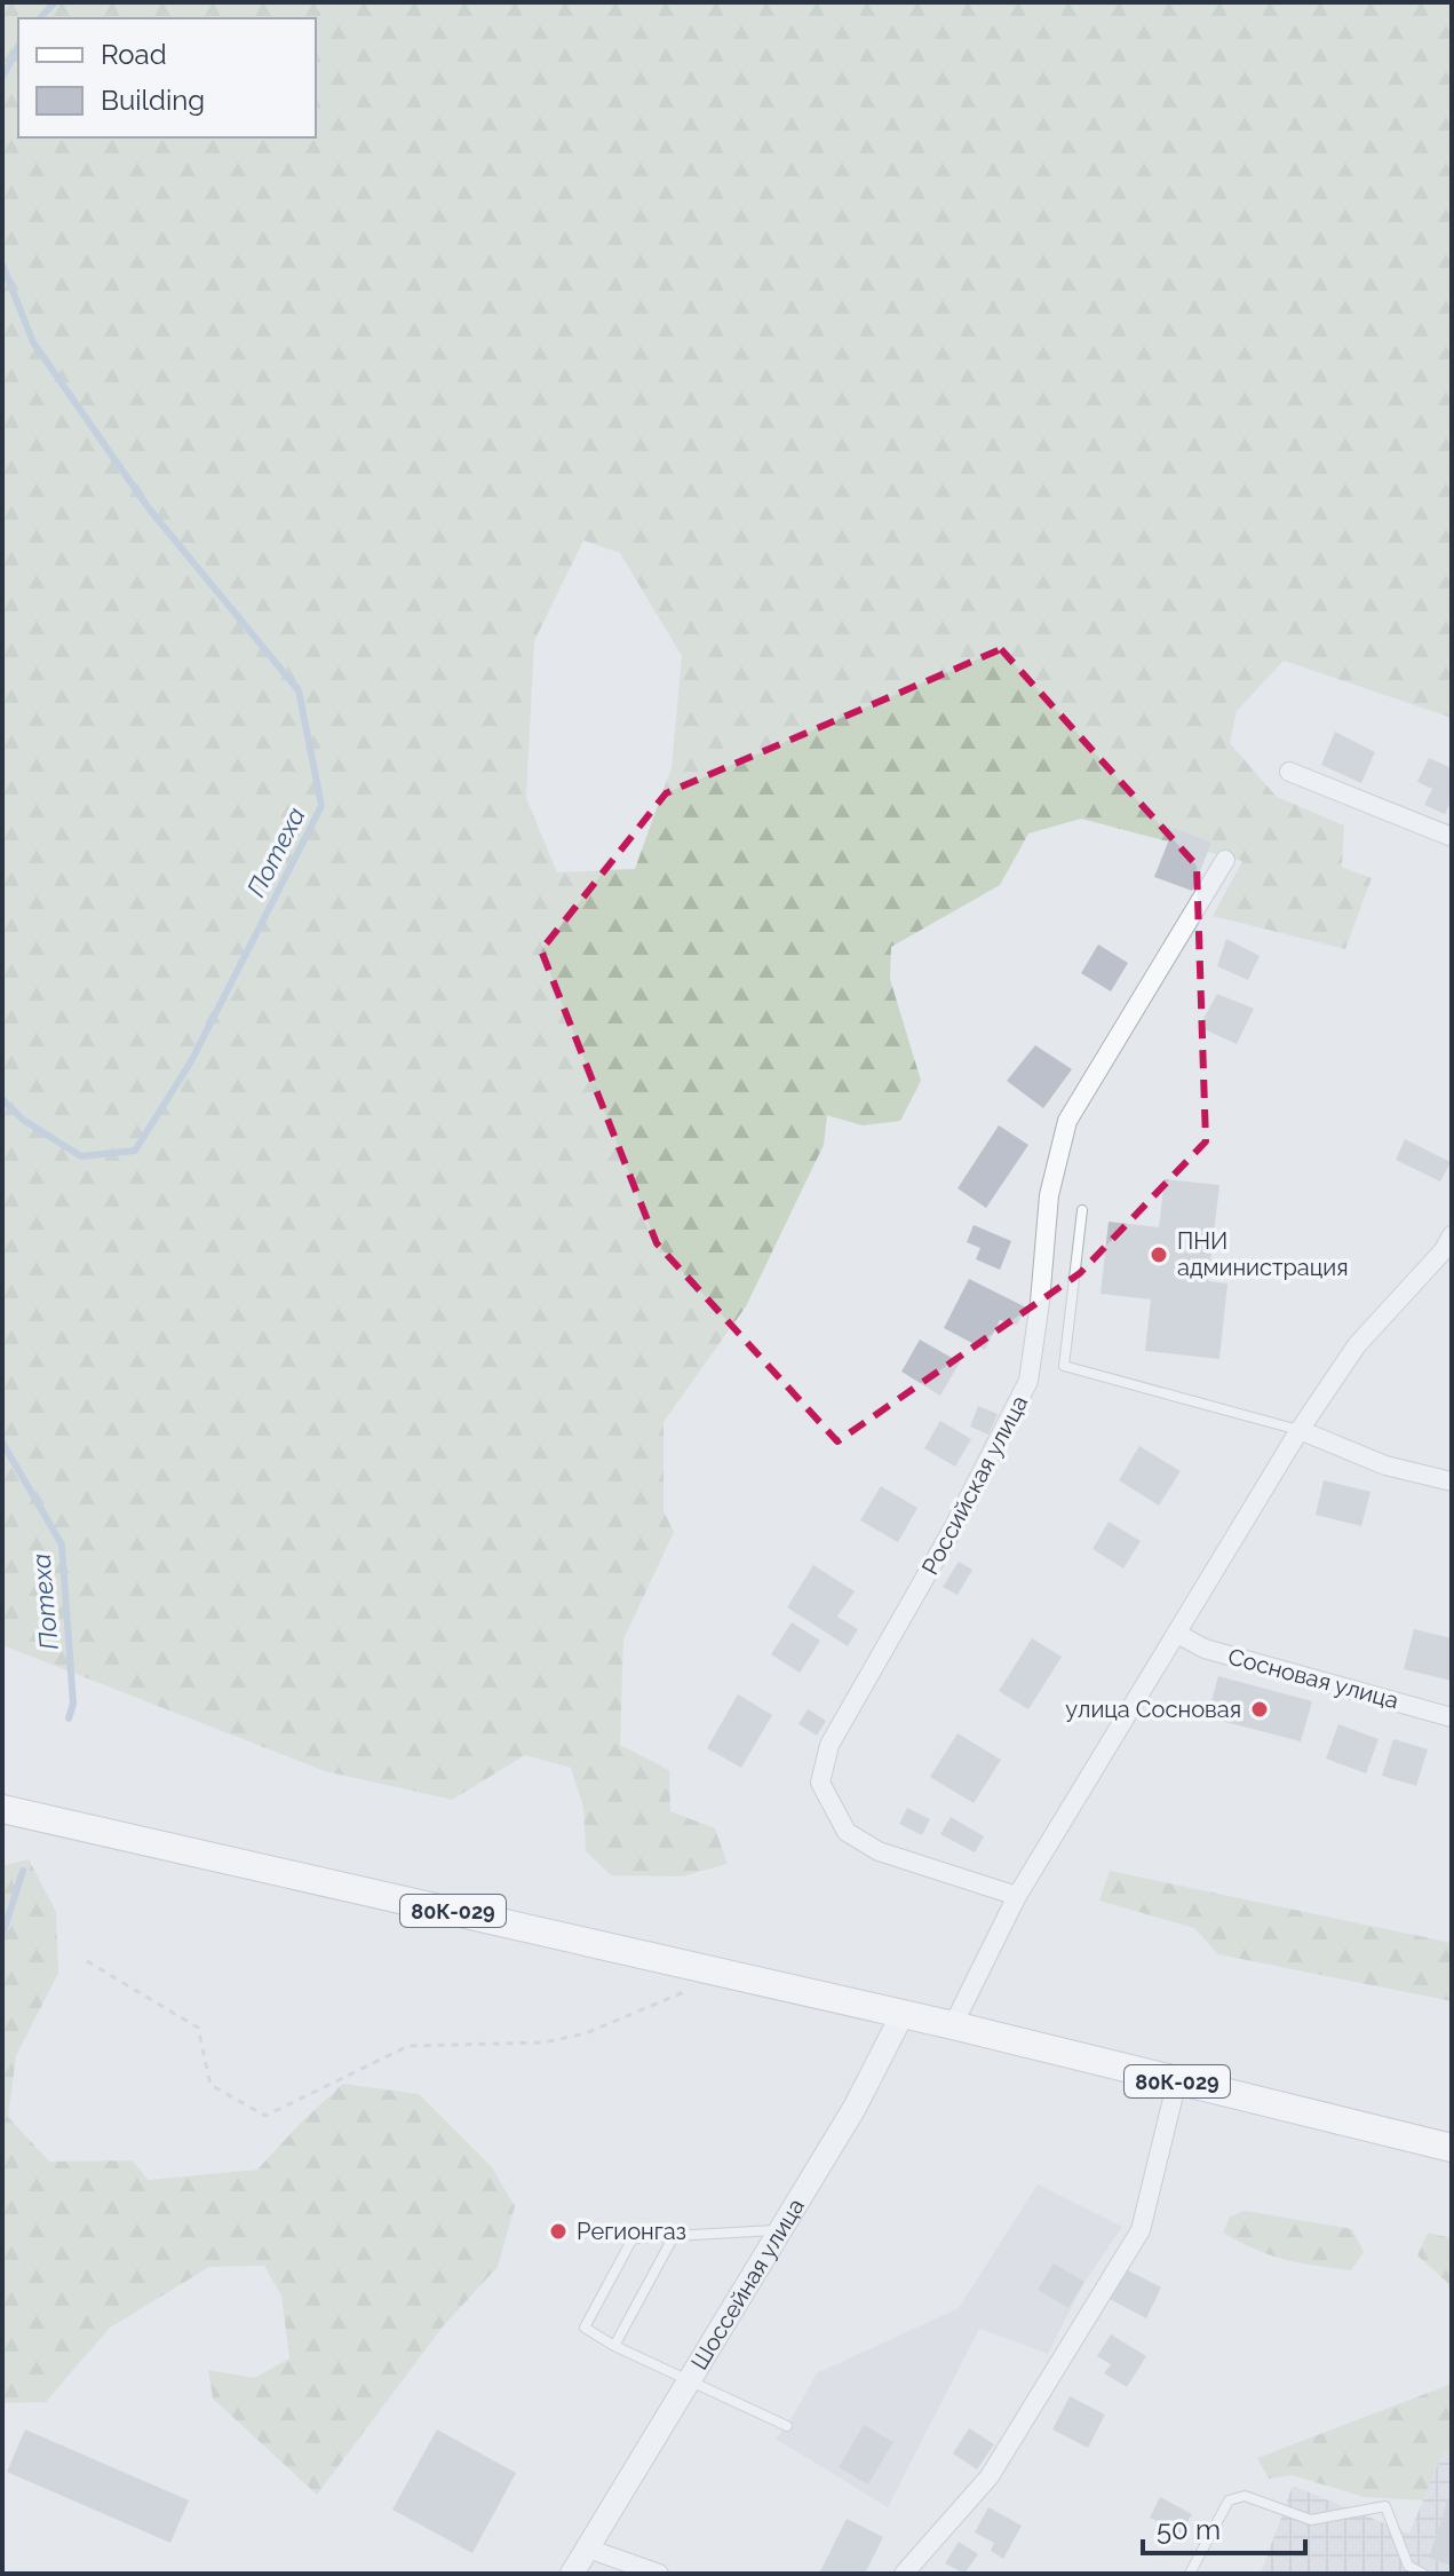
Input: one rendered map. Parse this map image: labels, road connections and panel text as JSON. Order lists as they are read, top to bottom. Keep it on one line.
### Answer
{"streets":{"main road":["80К-029"],"street":["Российская улица","Сосновая улица","Шоссейная улица"]},"crossings":[["80К-029","Шоссейная улица"]],"water":["Потеха"],"places":["ПНИ администрация","улица Сосновая","Регионгаз"],"legend":["Road","Building"],"scale_bar":"50 m"}
